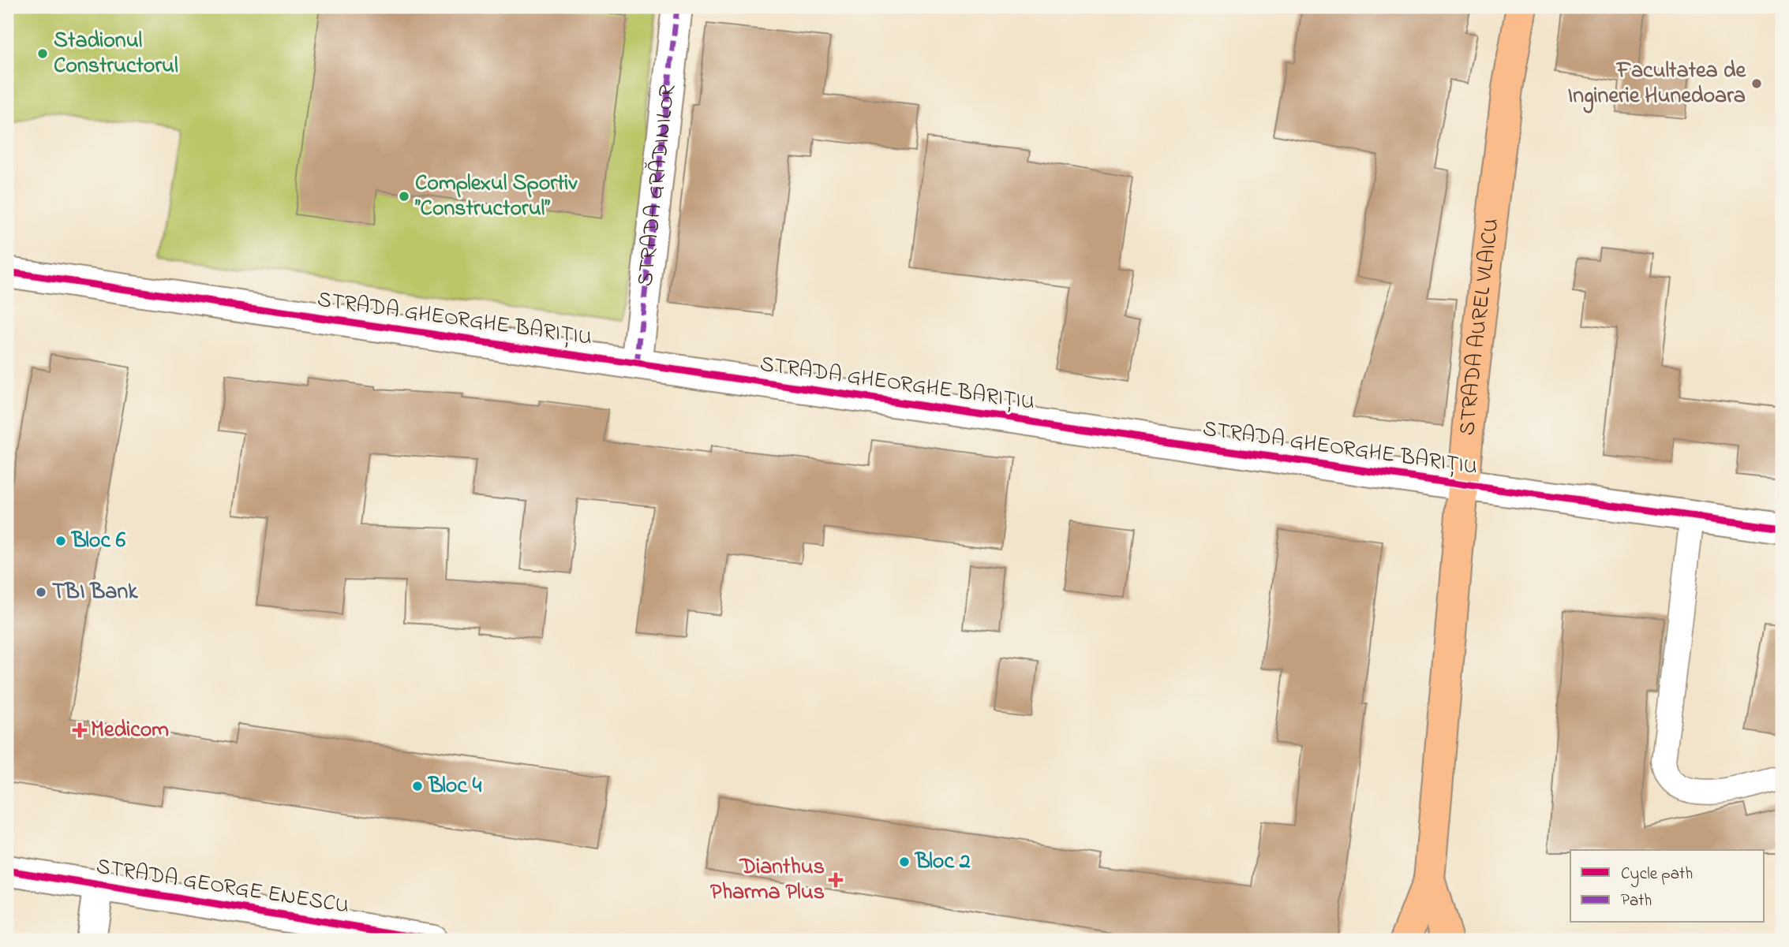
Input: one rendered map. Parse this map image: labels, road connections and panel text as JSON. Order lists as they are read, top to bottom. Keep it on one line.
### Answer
{"streets":{"main road":["STRADA AUREL VLAICU"],"street":["STRADA GRĂDINILOR","STRADA GHEORGHE BARIȚIU","STRADA GEORGE ENESCU"]},"crossings":[["STRADA GRĂDINILOR","STRADA GHEORGHE BARIȚIU"],["STRADA GHEORGHE BARIȚIU","STRADA AUREL VLAICU"]],"places":{"other":["Stadionul Constructorul","Facultatea de Inginerie Hunedoara","Complexul Sportiv ”Constructorul”","Bloc 6","TBI Bank","Bloc 4","Bloc 2"],"health":["Medicom","Dianthus Pharma Plus"]},"legend":["Cycle path","Path"]}
